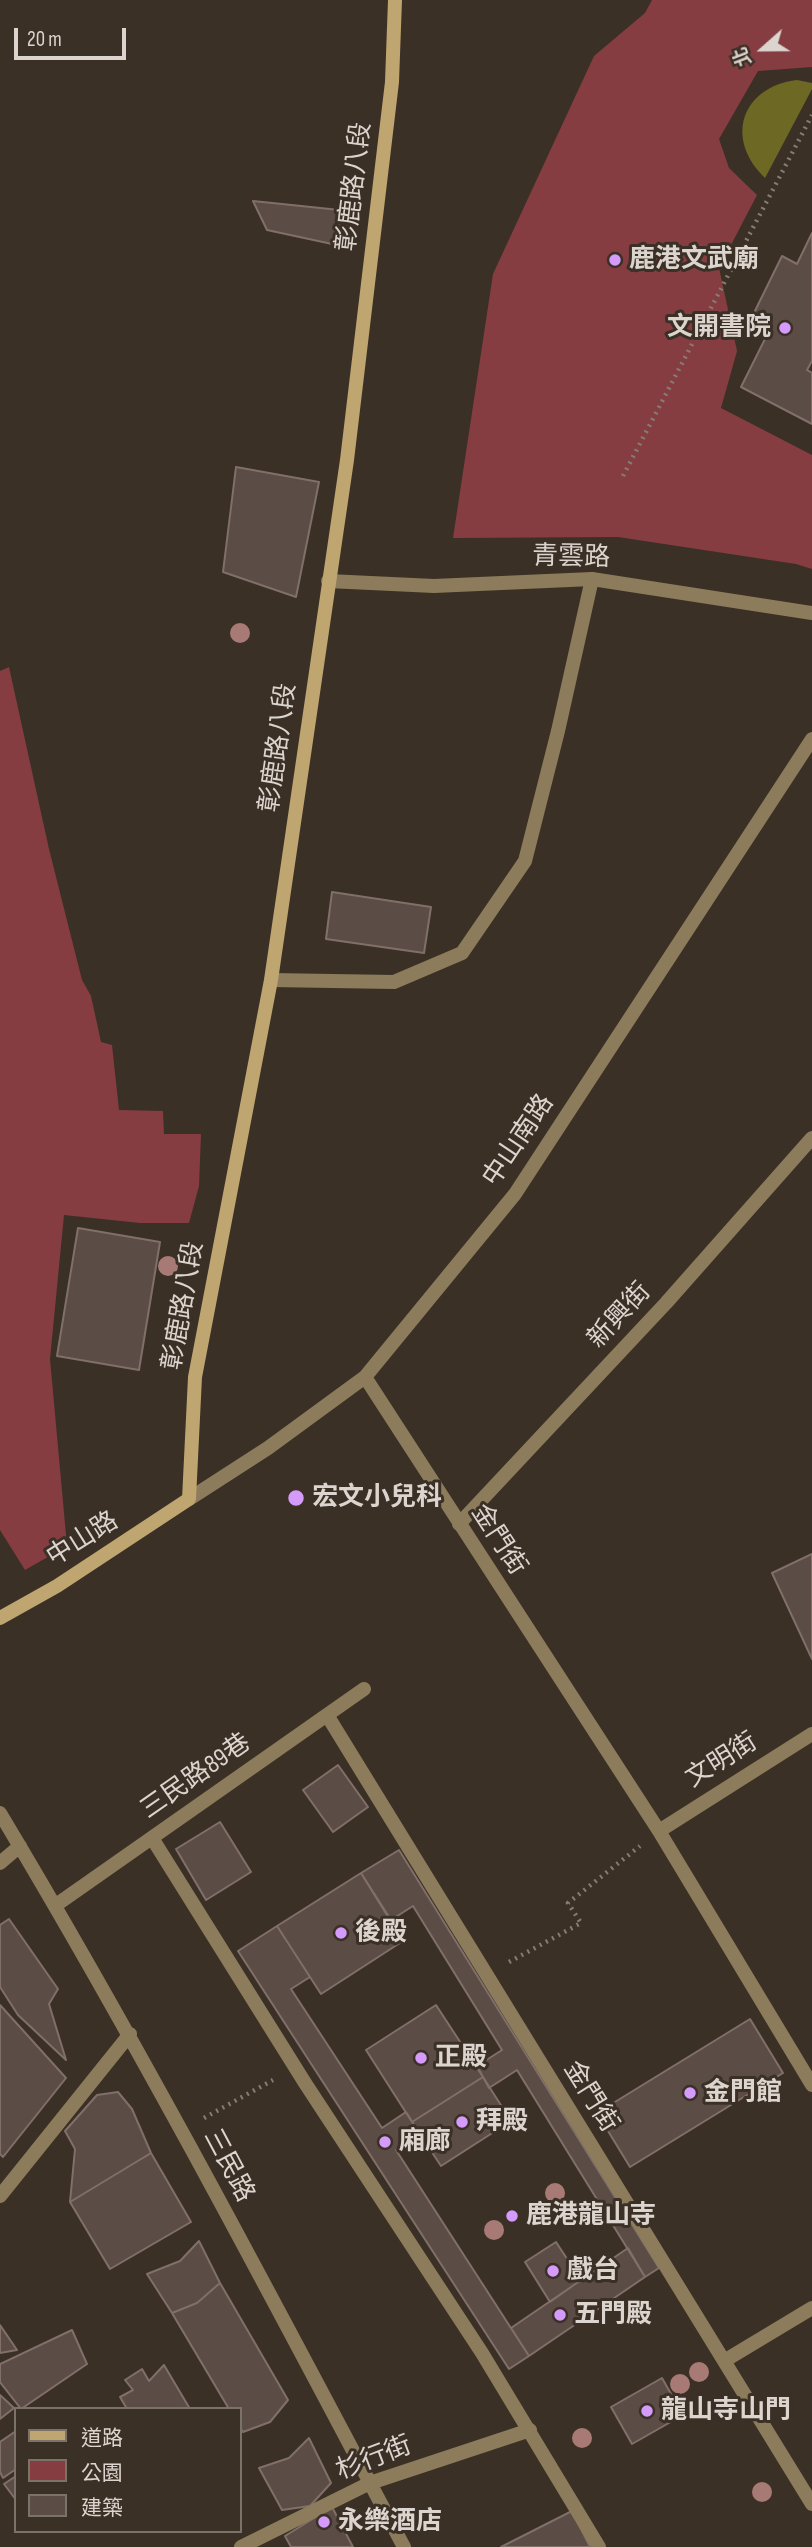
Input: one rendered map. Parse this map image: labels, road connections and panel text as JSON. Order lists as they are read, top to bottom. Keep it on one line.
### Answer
{"streets":{"street":["彰鹿路八段","青雲路","中山南路","新興街","中山路","金門街","文明街","三民路89巷","三民路","杉行街"]},"crossings":[["彰鹿路八段","青雲路"],["彰鹿路八段","中山南路"],["彰鹿路八段","中山路"],["中山南路","中山路"],["中山南路","金門街"],["新興街","金門街"],["金門街","文明街"],["金門街","三民路89巷"],["三民路89巷","三民路"],["三民路","杉行街"]],"places":["鹿港文武廟","文開書院","宏文小兒科","後殿","正殿","金門館","拜殿","廂廊","鹿港龍山寺","戲台","五門殿","龍山寺山門","永樂酒店"],"legend":["道路","公園","建築"],"scale_bar":"20 m","north":"left"}
